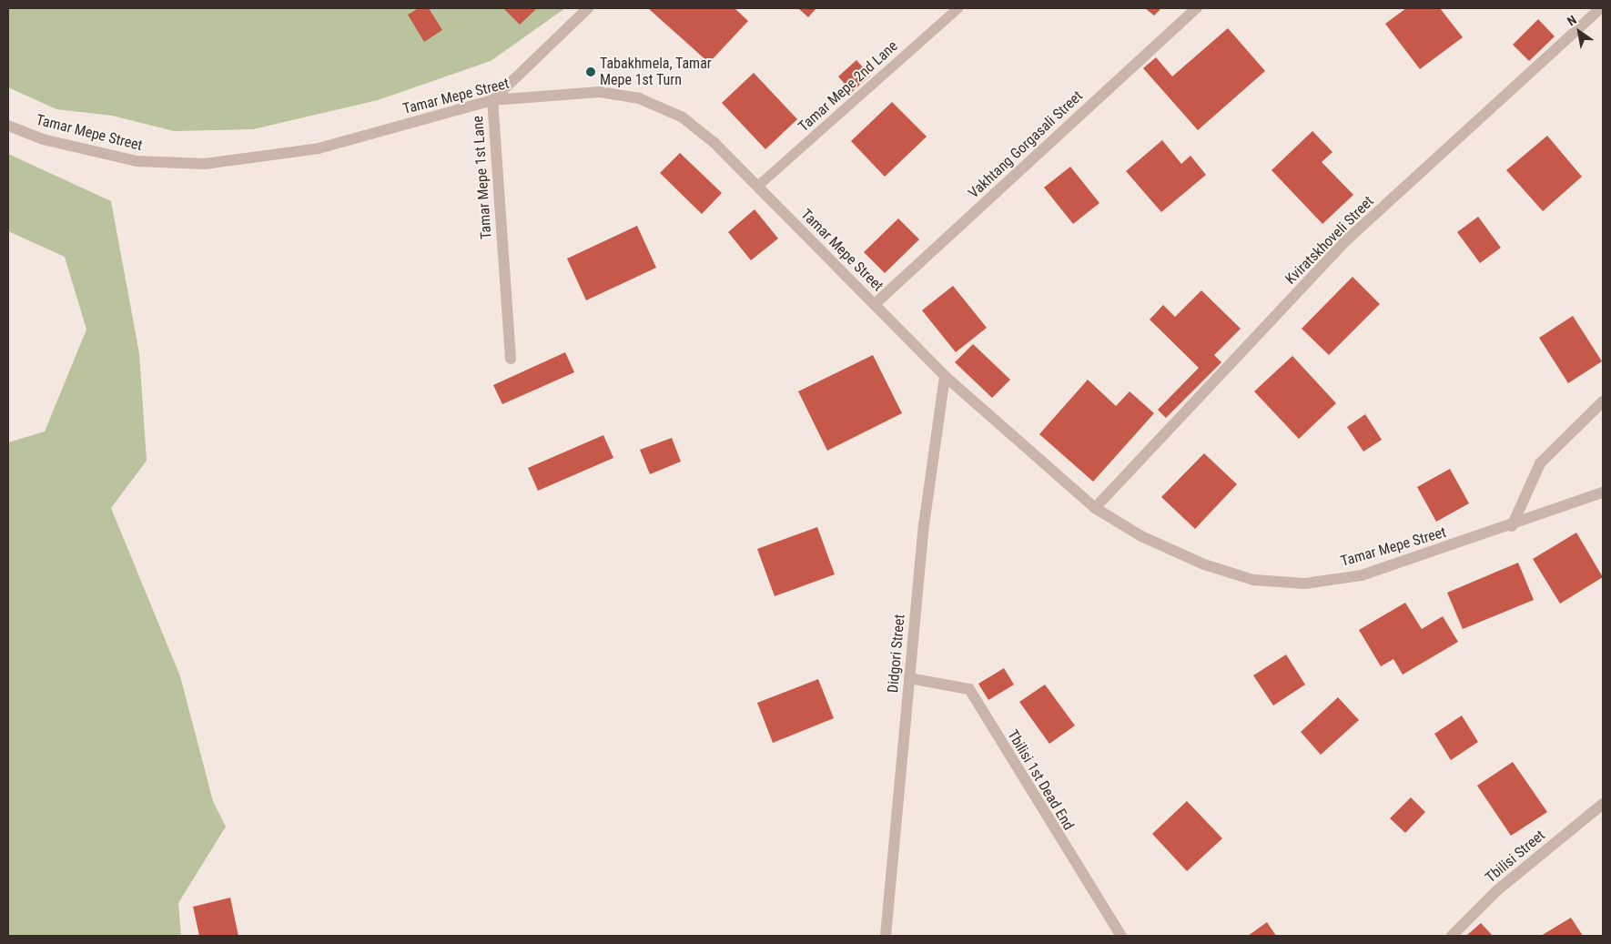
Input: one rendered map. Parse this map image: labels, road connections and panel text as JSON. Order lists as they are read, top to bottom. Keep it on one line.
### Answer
{"streets":{"street":["Tamar Mepe Street","Vakhtang Gorgasali Street","Tamar Mepe 1st Lane","Kviratskhoveli Street","Didgori Street","Tbilisi 1st Dead End","Tbilisi Street"],"lane":["Tamar Mepe 2nd Lane"]},"crossings":[["Tamar Mepe 2nd Lane","Tamar Mepe Street"],["Tamar Mepe Street","Vakhtang Gorgasali Street"],["Tamar Mepe Street","Tamar Mepe 1st Lane"],["Tamar Mepe Street","Kviratskhoveli Street"],["Tamar Mepe Street","Didgori Street"],["Didgori Street","Tbilisi 1st Dead End"]],"places":["Tabakhmela, Tamar Mepe 1st Turn"],"north":"top left"}
